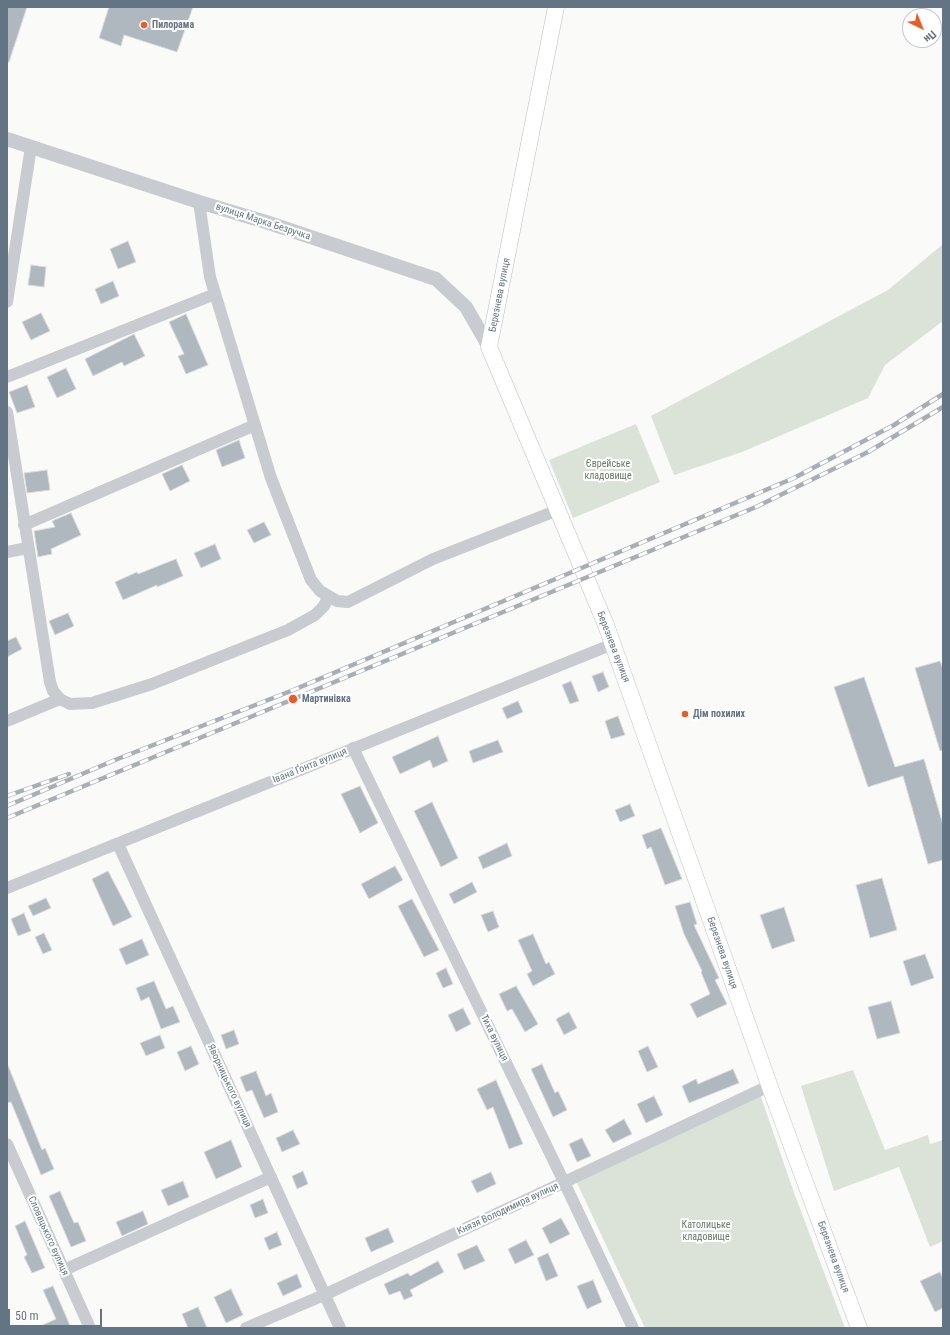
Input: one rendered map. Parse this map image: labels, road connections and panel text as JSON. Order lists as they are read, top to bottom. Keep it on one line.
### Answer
{"streets":{"main road":["Березнева вулиця"],"street":["вулиця Марка Безручка","Івана Ґонта вулиця","Тиха вулиця","Яворницького вулиця","Князя Володимира вулиця","Словацького вулиця"]},"crossings":[["вулиця Марка Безручка","Березнева вулиця"],["Березнева вулиця","Івана Ґонта вулиця"],["Березнева вулиця","Князя Володимира вулиця"],["Івана Ґонта вулиця","Тиха вулиця"],["Івана Ґонта вулиця","Яворницького вулиця"],["Тиха вулиця","Князя Володимира вулиця"],["Яворницького вулиця","Князя Володимира вулиця"]],"parks":["Єврейське кладовище","Католицьке кладовище"],"places":["Пилорама","Мартинівка","Дiм похилих"],"scale_bar":"50 m","north":"bottom right"}
